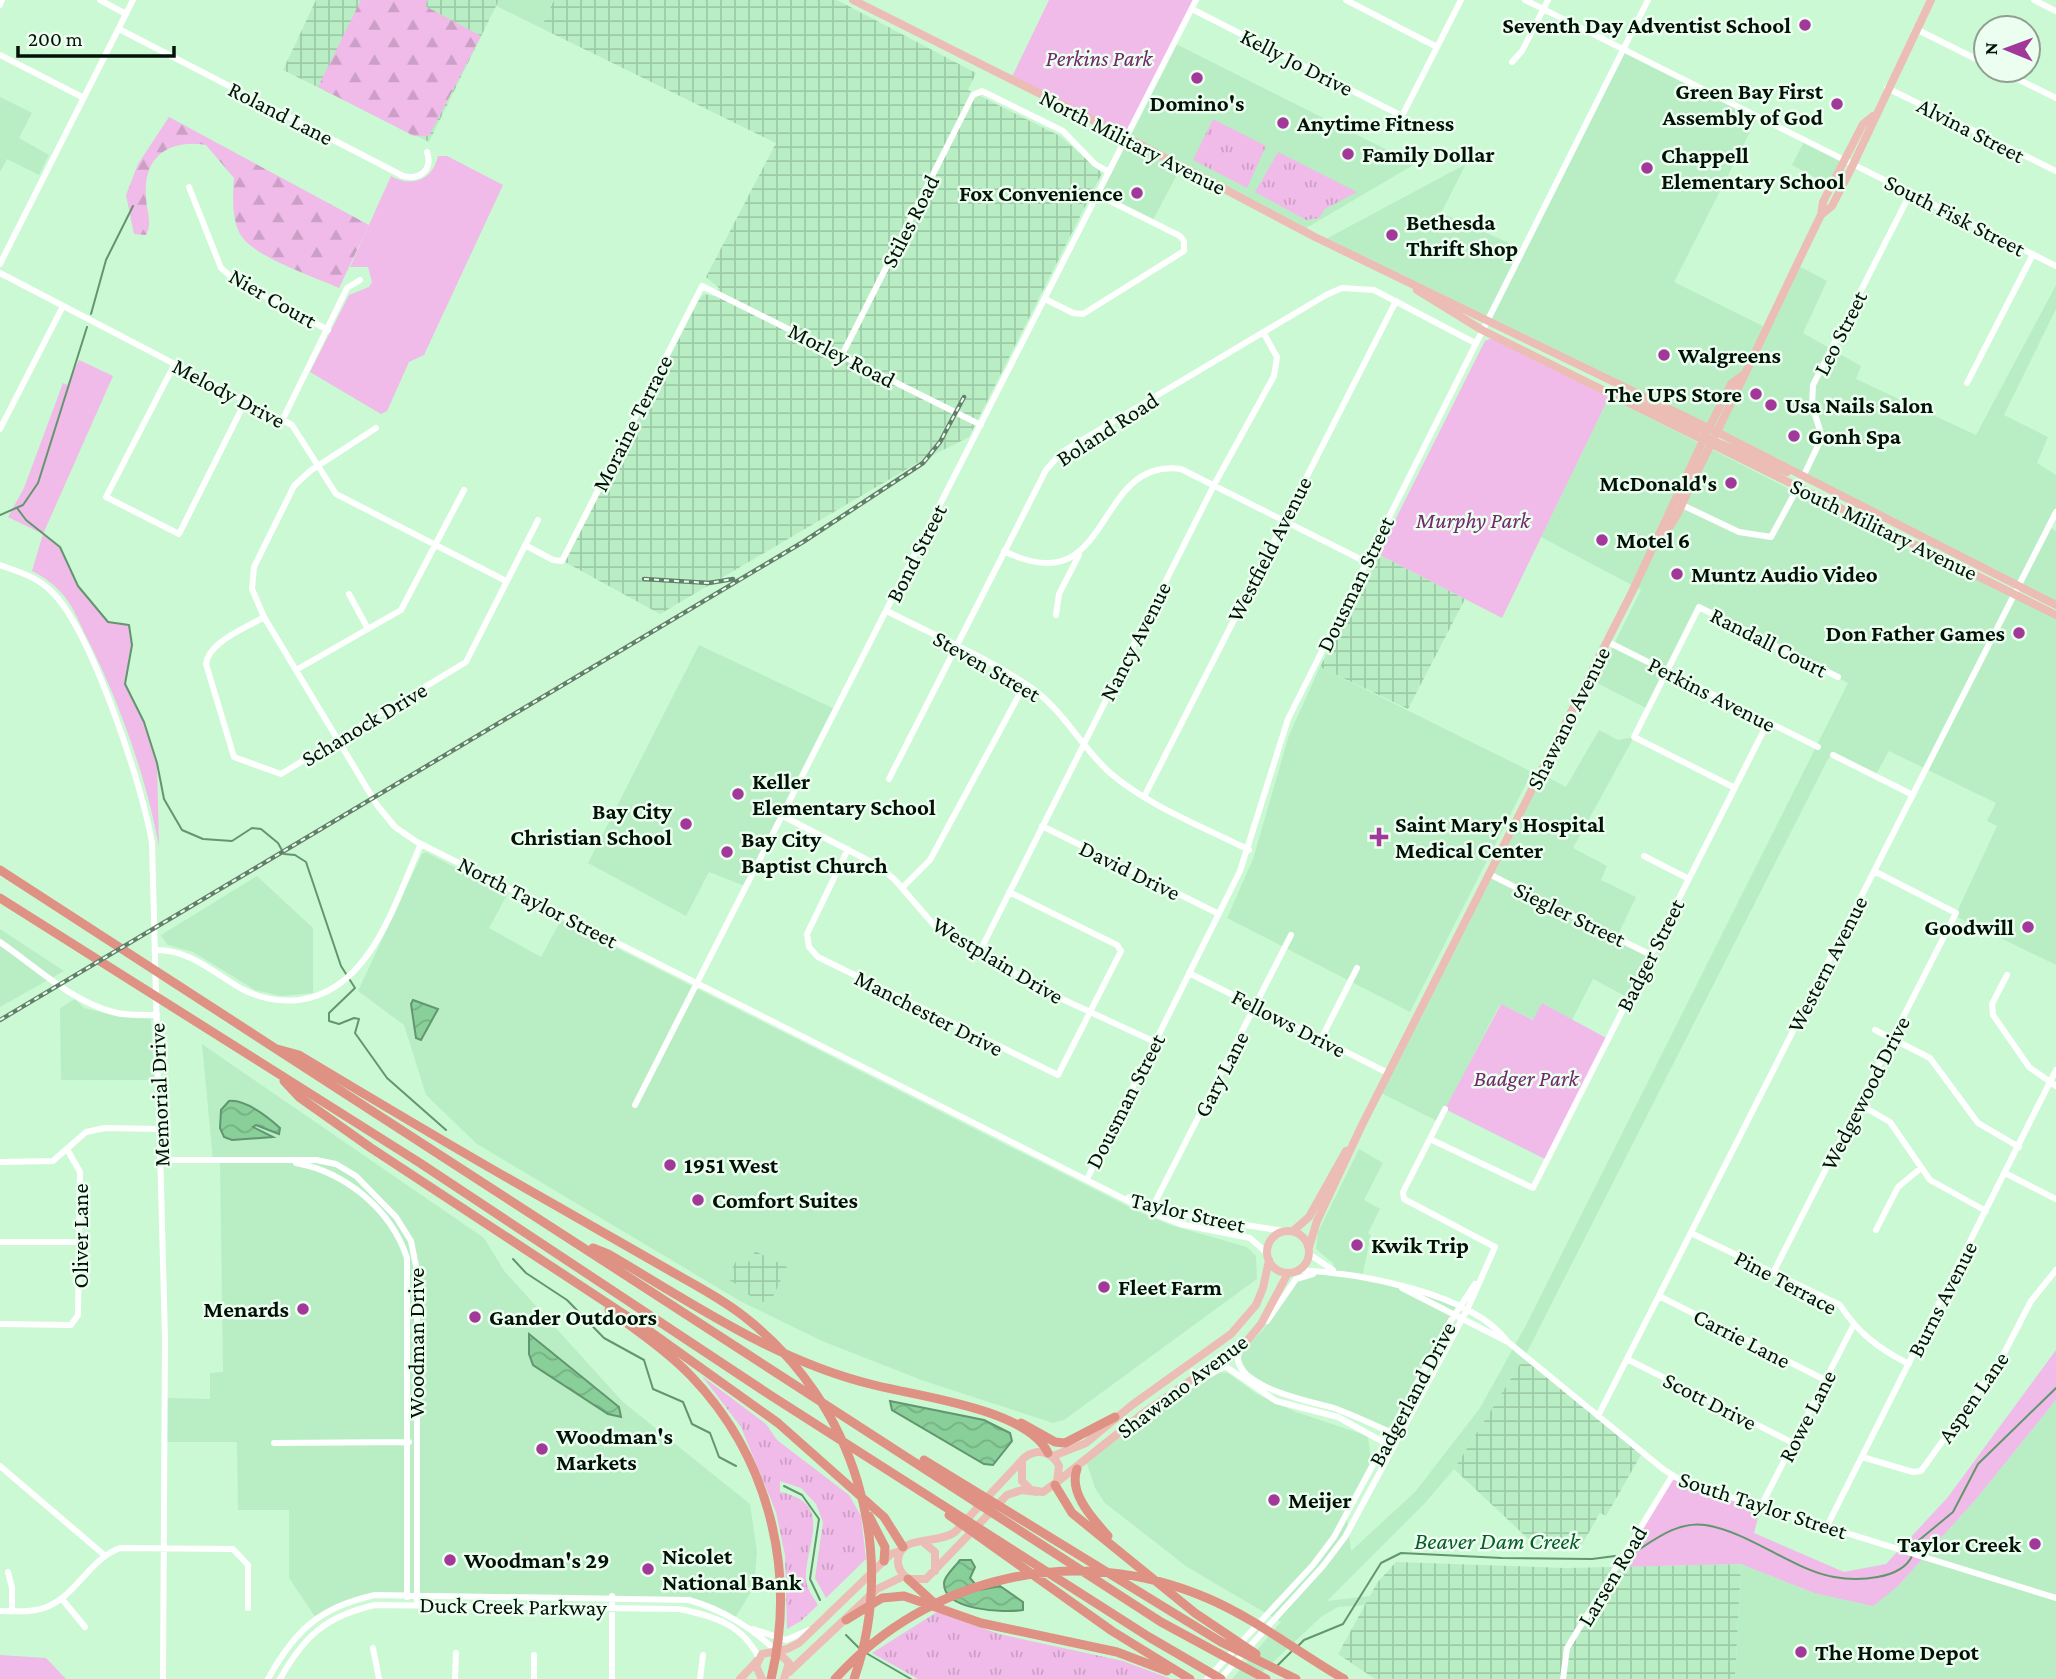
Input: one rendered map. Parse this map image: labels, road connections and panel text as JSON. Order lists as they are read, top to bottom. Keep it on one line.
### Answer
{"streets":{"main road":["North Military Avenue","South Military Avenue","Shawano Avenue"],"street":["Kelly Jo Drive","Roland Lane","Alvina Street","South Fisk Street","Stiles Road","Nier Court","Leo Street","Morley Road","Melody Drive","Moraine Terrace","Boland Road","Westfield Avenue","Bond Street","Dousman Street","Nancy Avenue","Randall Court","Steven Street","Perkins Avenue","Schanock Drive","David Drive","North Taylor Street","Siegler Street","Badger Street","Westplain Drive","Western Avenue","Manchester Drive","Fellows Drive","Gary Lane","Wedgewood Drive","Memorial Drive","Taylor Street","Oliver Lane","Pine Terrace","Burns Avenue","Carrie Lane","Woodman Drive","Badgerland Drive","Aspen Lane","Scott Drive","Rowe Lane","South Taylor Street","Larsen Road","Duck Creek Parkway"]},"crossings":[["Kelly Jo Drive","Bond Street"],["Alvina Street","Shawano Avenue"],["North Military Avenue","South Military Avenue"],["North Military Avenue","Bond Street"],["North Military Avenue","Dousman Street"],["North Military Avenue","Shawano Avenue"],["South Fisk Street","Leo Street"],["South Fisk Street","Dousman Street"],["South Fisk Street","Shawano Avenue"],["Stiles Road","Morley Road"],["Stiles Road","Bond Street"],["Leo Street","South Military Avenue"],["Morley Road","Moraine Terrace"],["Morley Road","Bond Street"],["Melody Drive","Schanock Drive"],["Melody Drive","North Taylor Street"],["Moraine Terrace","Schanock Drive"],["Boland Road","Westfield Avenue"],["Boland Road","Dousman Street"],["Boland Road","Nancy Avenue"],["Boland Road","Steven Street"],["South Military Avenue","Shawano Avenue"],["South Military Avenue","Western Avenue"],["Westfield Avenue","Steven Street"],["Bond Street","Steven Street"],["Bond Street","North Taylor Street"],["Bond Street","Westplain Drive"],["Dousman Street","Steven Street"],["Dousman Street","David Drive"],["Dousman Street","North Taylor Street"],["Dousman Street","Westplain Drive"],["Dousman Street","Fellows Drive"],["Nancy Avenue","Steven Street"],["Nancy Avenue","David Drive"],["Nancy Avenue","Westplain Drive"],["Randall Court","Perkins Avenue"],["Perkins Avenue","Shawano Avenue"],["Perkins Avenue","Badger Street"],["Shawano Avenue","Siegler Street"],["Shawano Avenue","Fellows Drive"],["Shawano Avenue","Taylor Street"],["Shawano Avenue","South Taylor Street"],["Schanock Drive","North Taylor Street"],["North Taylor Street","Taylor Street"],["Siegler Street","Badger Street"],["Westplain Drive","Manchester Drive"],["Western Avenue","Wedgewood Drive"],["Western Avenue","Pine Terrace"],["Western Avenue","Carrie Lane"],["Western Avenue","Scott Drive"],["Western Avenue","South Taylor Street"],["Fellows Drive","Gary Lane"],["Gary Lane","Taylor Street"],["Wedgewood Drive","Pine Terrace"],["Memorial Drive","Woodman Drive"],["Taylor Street","South Taylor Street"],["Pine Terrace","Burns Avenue"],["Pine Terrace","Rowe Lane"],["Burns Avenue","Aspen Lane"],["Burns Avenue","South Taylor Street"],["Carrie Lane","Rowe Lane"],["Woodman Drive","Duck Creek Parkway"],["Badgerland Drive","South Taylor Street"],["Scott Drive","Rowe Lane"],["Rowe Lane","South Taylor Street"],["South Taylor Street","Larsen Road"]],"water":["Beaver Dam Creek"],"parks":["Perkins Park","Murphy Park","Badger Park"],"places":{"other":["Seventh Day Adventist School","Domino's","Green Bay First Assembly of God","Anytime Fitness","Family Dollar","Chappell Elementary School","Fox Convenience","Bethesda Thrift Shop","Walgreens","The UPS Store","Usa Nails Salon","Gonh Spa","McDonald's","Motel 6","Muntz Audio Video","Don Father Games","Keller Elementary School","Bay City Christian School","Bay City Baptist Church","Goodwill","1951 West","Comfort Suites","Kwik Trip","Fleet Farm","Menards","Gander Outdoors","Woodman's Markets","Meijer","Taylor Creek","Woodman's 29","Nicolet National Bank","The Home Depot"],"health":["Saint Mary's Hospital Medical Center"]},"scale_bar":"200 m","north":"left"}
